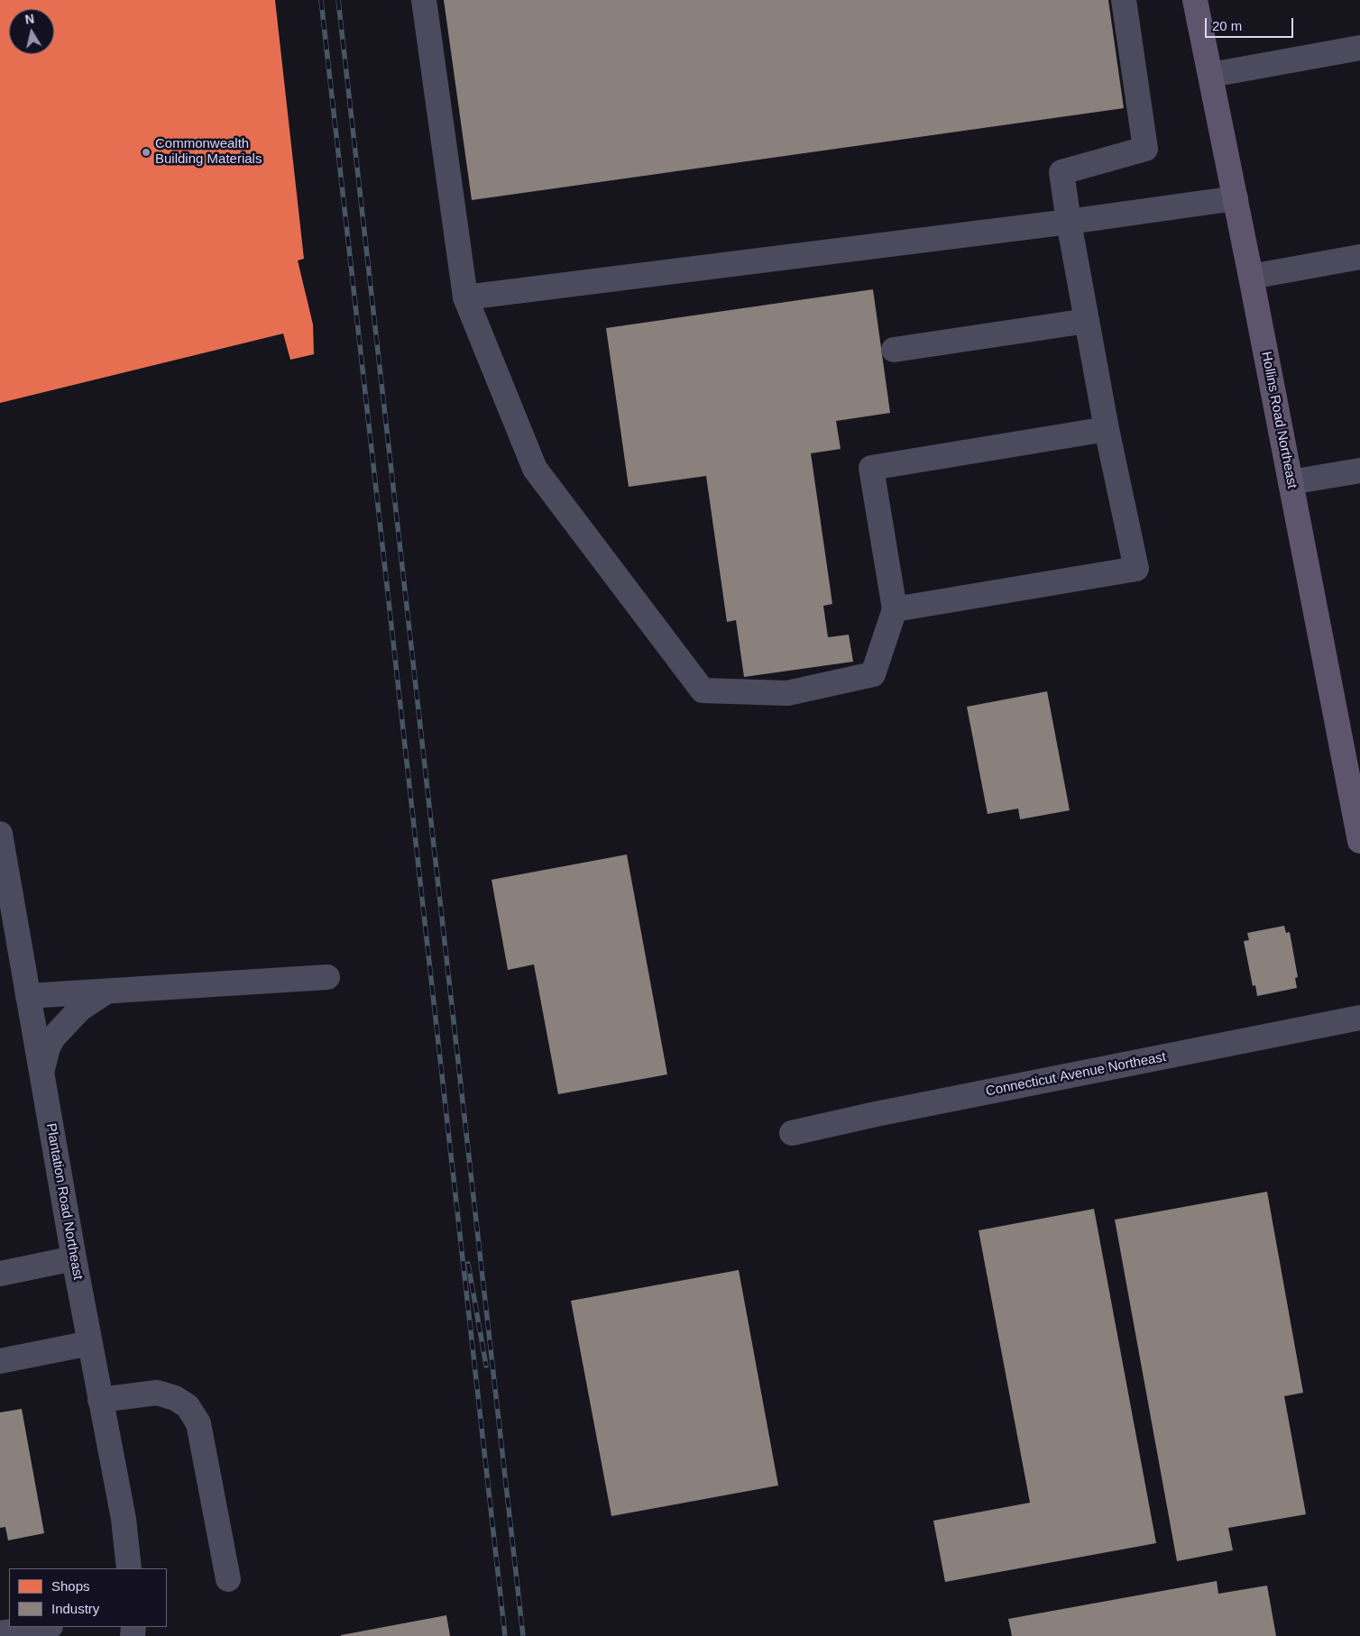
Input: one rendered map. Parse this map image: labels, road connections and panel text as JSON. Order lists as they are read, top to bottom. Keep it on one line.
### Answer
{"streets":{"main road":["Hollins Road Northeast"],"street":["Connecticut Avenue Northeast","Plantation Road Northeast"]},"places":["Commonwealth Building Materials"],"legend":["Shops","Industry"],"scale_bar":"20 m","north":"top"}
